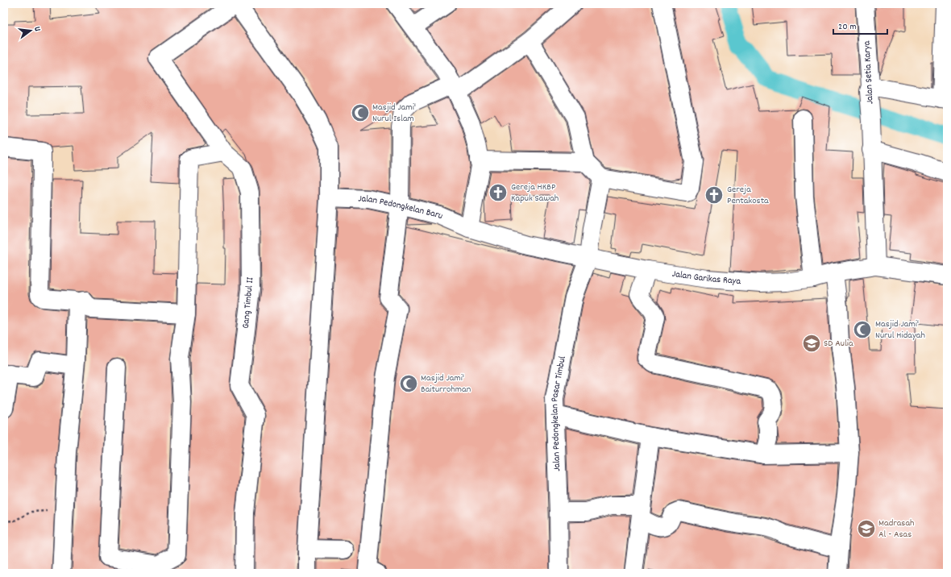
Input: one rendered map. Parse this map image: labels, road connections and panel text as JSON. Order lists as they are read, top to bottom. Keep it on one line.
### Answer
{"streets":{"street":["Jalan Setia Karya","Jalan Pedongkelan Baru","Jalan Garikas Raya","Gang Timbul II","Jalan Pedongkelan Pasar Timbul"]},"crossings":[["Jalan Setia Karya","Jalan Garikas Raya"],["Jalan Pedongkelan Baru","Jalan Garikas Raya"],["Jalan Garikas Raya","Jalan Pedongkelan Pasar Timbul"]],"places":{"mosque":["Masjid Jami' Nurul Islam","Masjid Jami' Nurul Hidayah","Masjid Jami' Baiturrohman"],"church":["Gereja HKBP Kapuk Sawah","Gereja Pentakosta"],"school or university":["SD Aulia","Madrasah Al - Asas"]},"scale_bar":"20 m","north":"right"}
